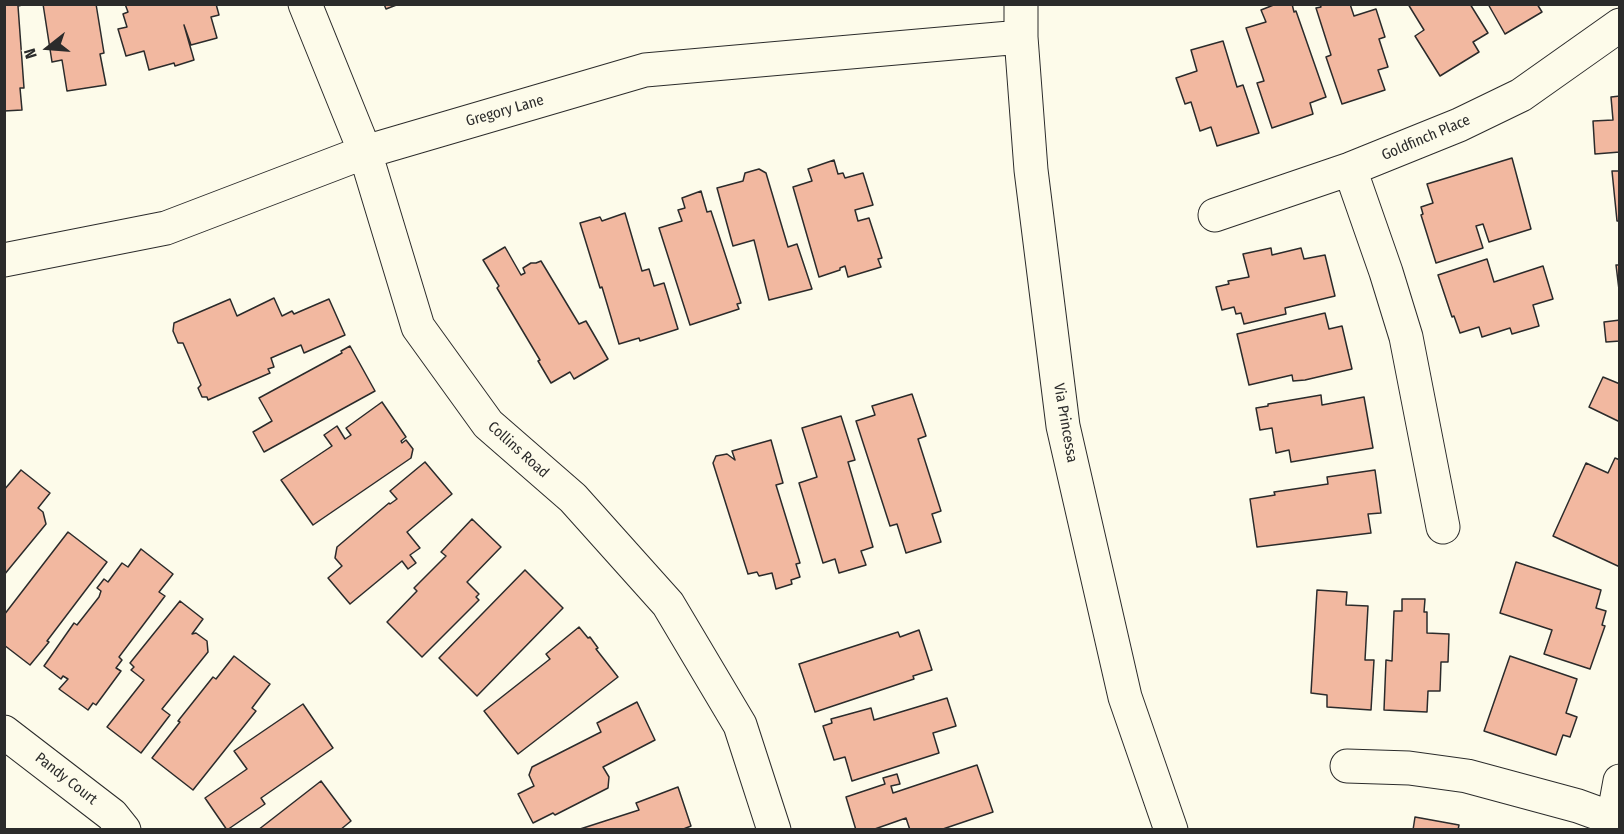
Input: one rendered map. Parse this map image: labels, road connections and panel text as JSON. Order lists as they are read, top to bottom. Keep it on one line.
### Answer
{"streets":{"street":["Gregory Lane","Goldfinch Place","Via Princessa","Collins Road","Pandy Court"]},"crossings":[["Gregory Lane","Via Princessa"],["Gregory Lane","Collins Road"]],"north":"left"}
